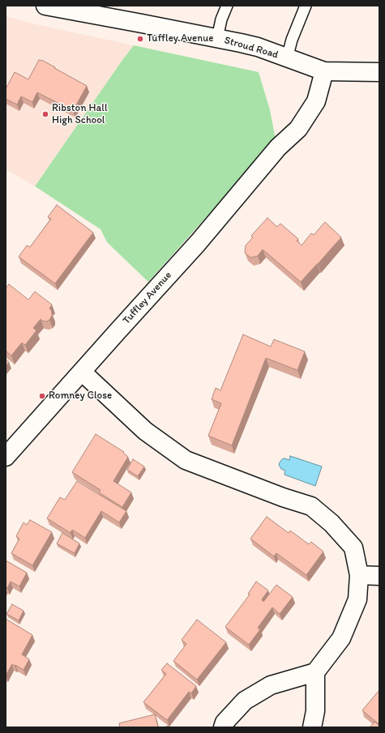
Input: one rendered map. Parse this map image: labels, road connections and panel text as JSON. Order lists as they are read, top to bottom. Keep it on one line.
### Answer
{"streets":{"street":["Stroud Road","Tuffley Avenue"]},"crossings":[["Stroud Road","Tuffley Avenue"]],"places":["Tuffley Avenue","Ribston Hall High School","Romney Close"]}
